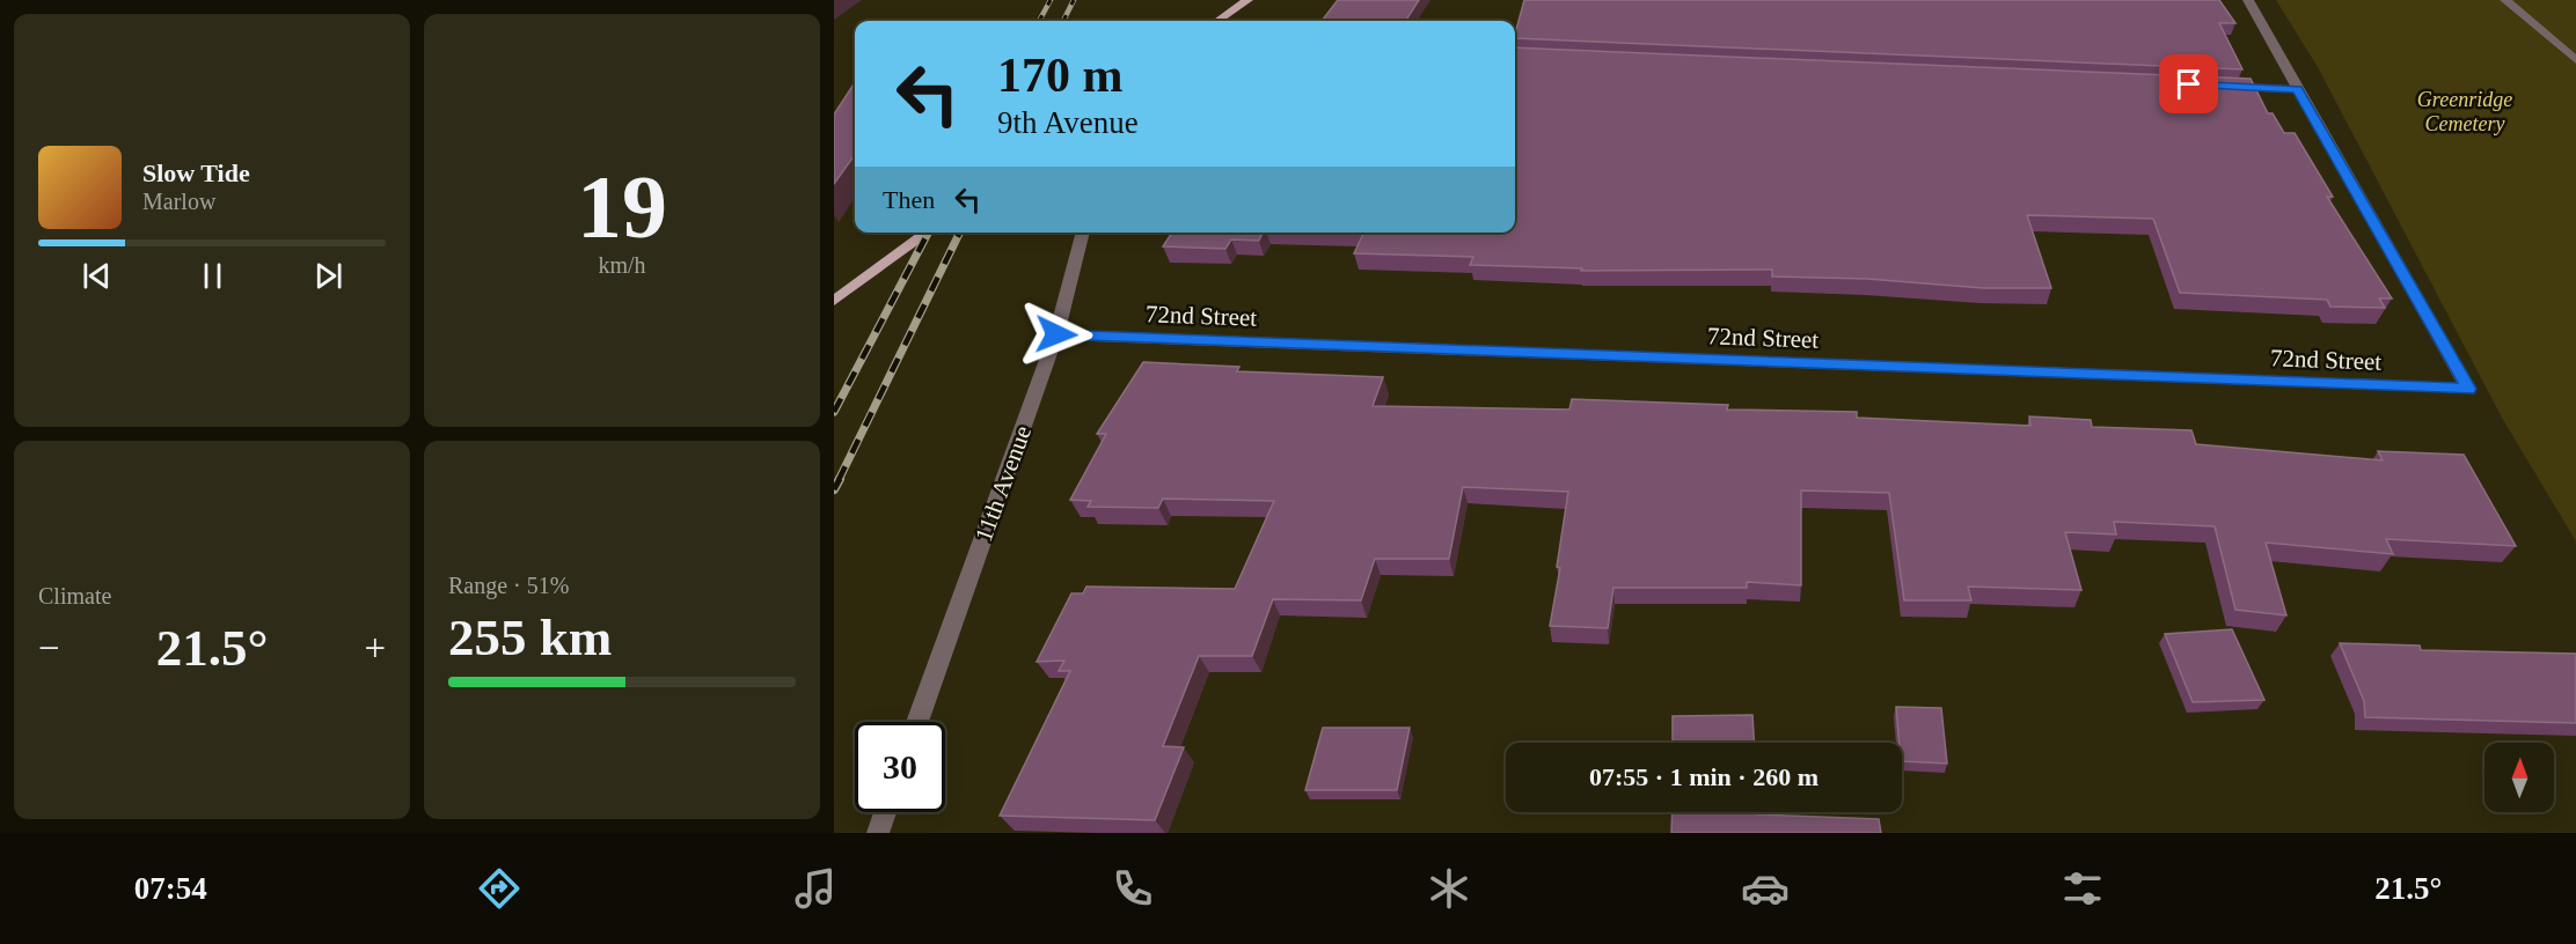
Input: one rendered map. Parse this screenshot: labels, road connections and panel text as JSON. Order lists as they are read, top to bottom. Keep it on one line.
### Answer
{"streets":{"street":["72nd Street","11th Avenue"]},"crossings":[["72nd Street","11th Avenue"]],"parks":["Greenridge Cemetery"],"north":"top","page":{"tile":[["19","km/h"],"Climate",["Range · 51%","255 km"]],"turn":["170 m","9th Avenue"],"song":["Slow Tide","Marlow"],"then":"Then","heat":["−","21.5°","+"],"limit":"30","trip":"07:55 · 1 min · 260 m","tabs":["07:54","21.5°"]}}
